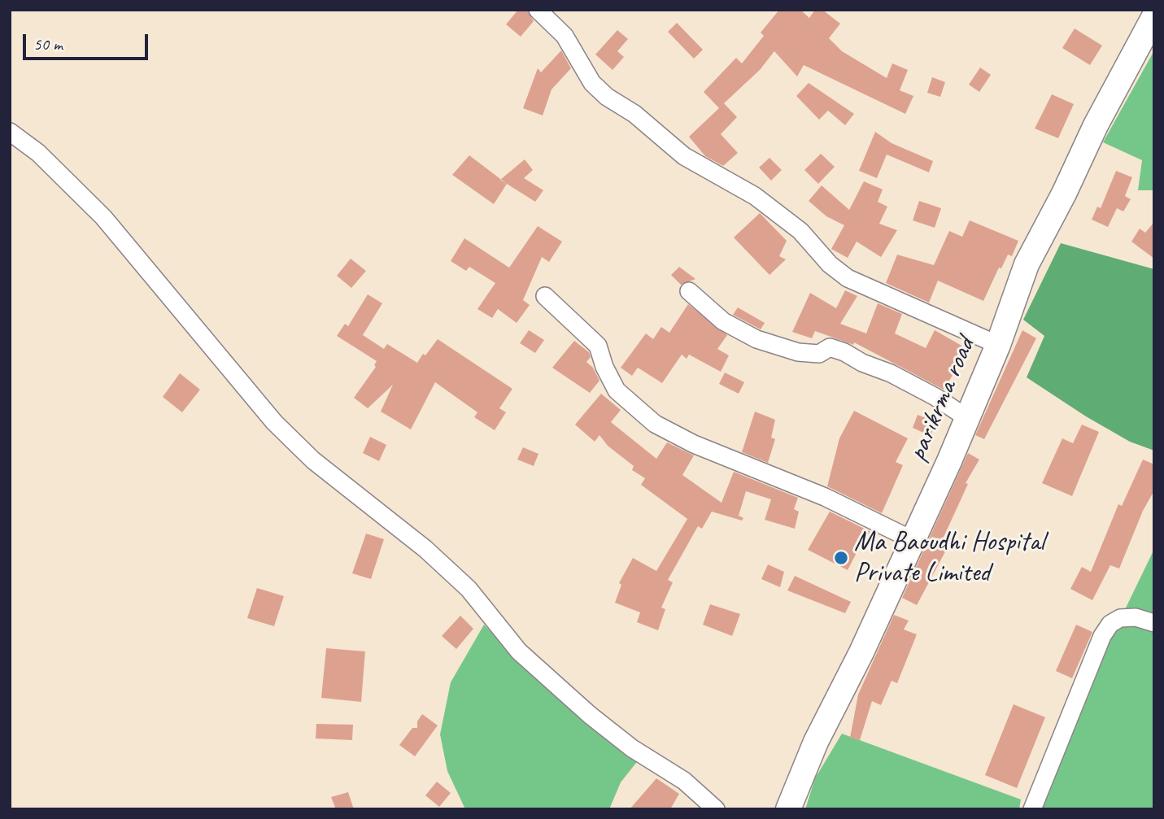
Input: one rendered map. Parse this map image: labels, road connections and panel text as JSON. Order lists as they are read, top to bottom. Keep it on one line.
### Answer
{"streets":{"street":["parikrma road"]},"places":["Ma Baoudhi Hospital Private Limited"],"scale_bar":"50 m"}
